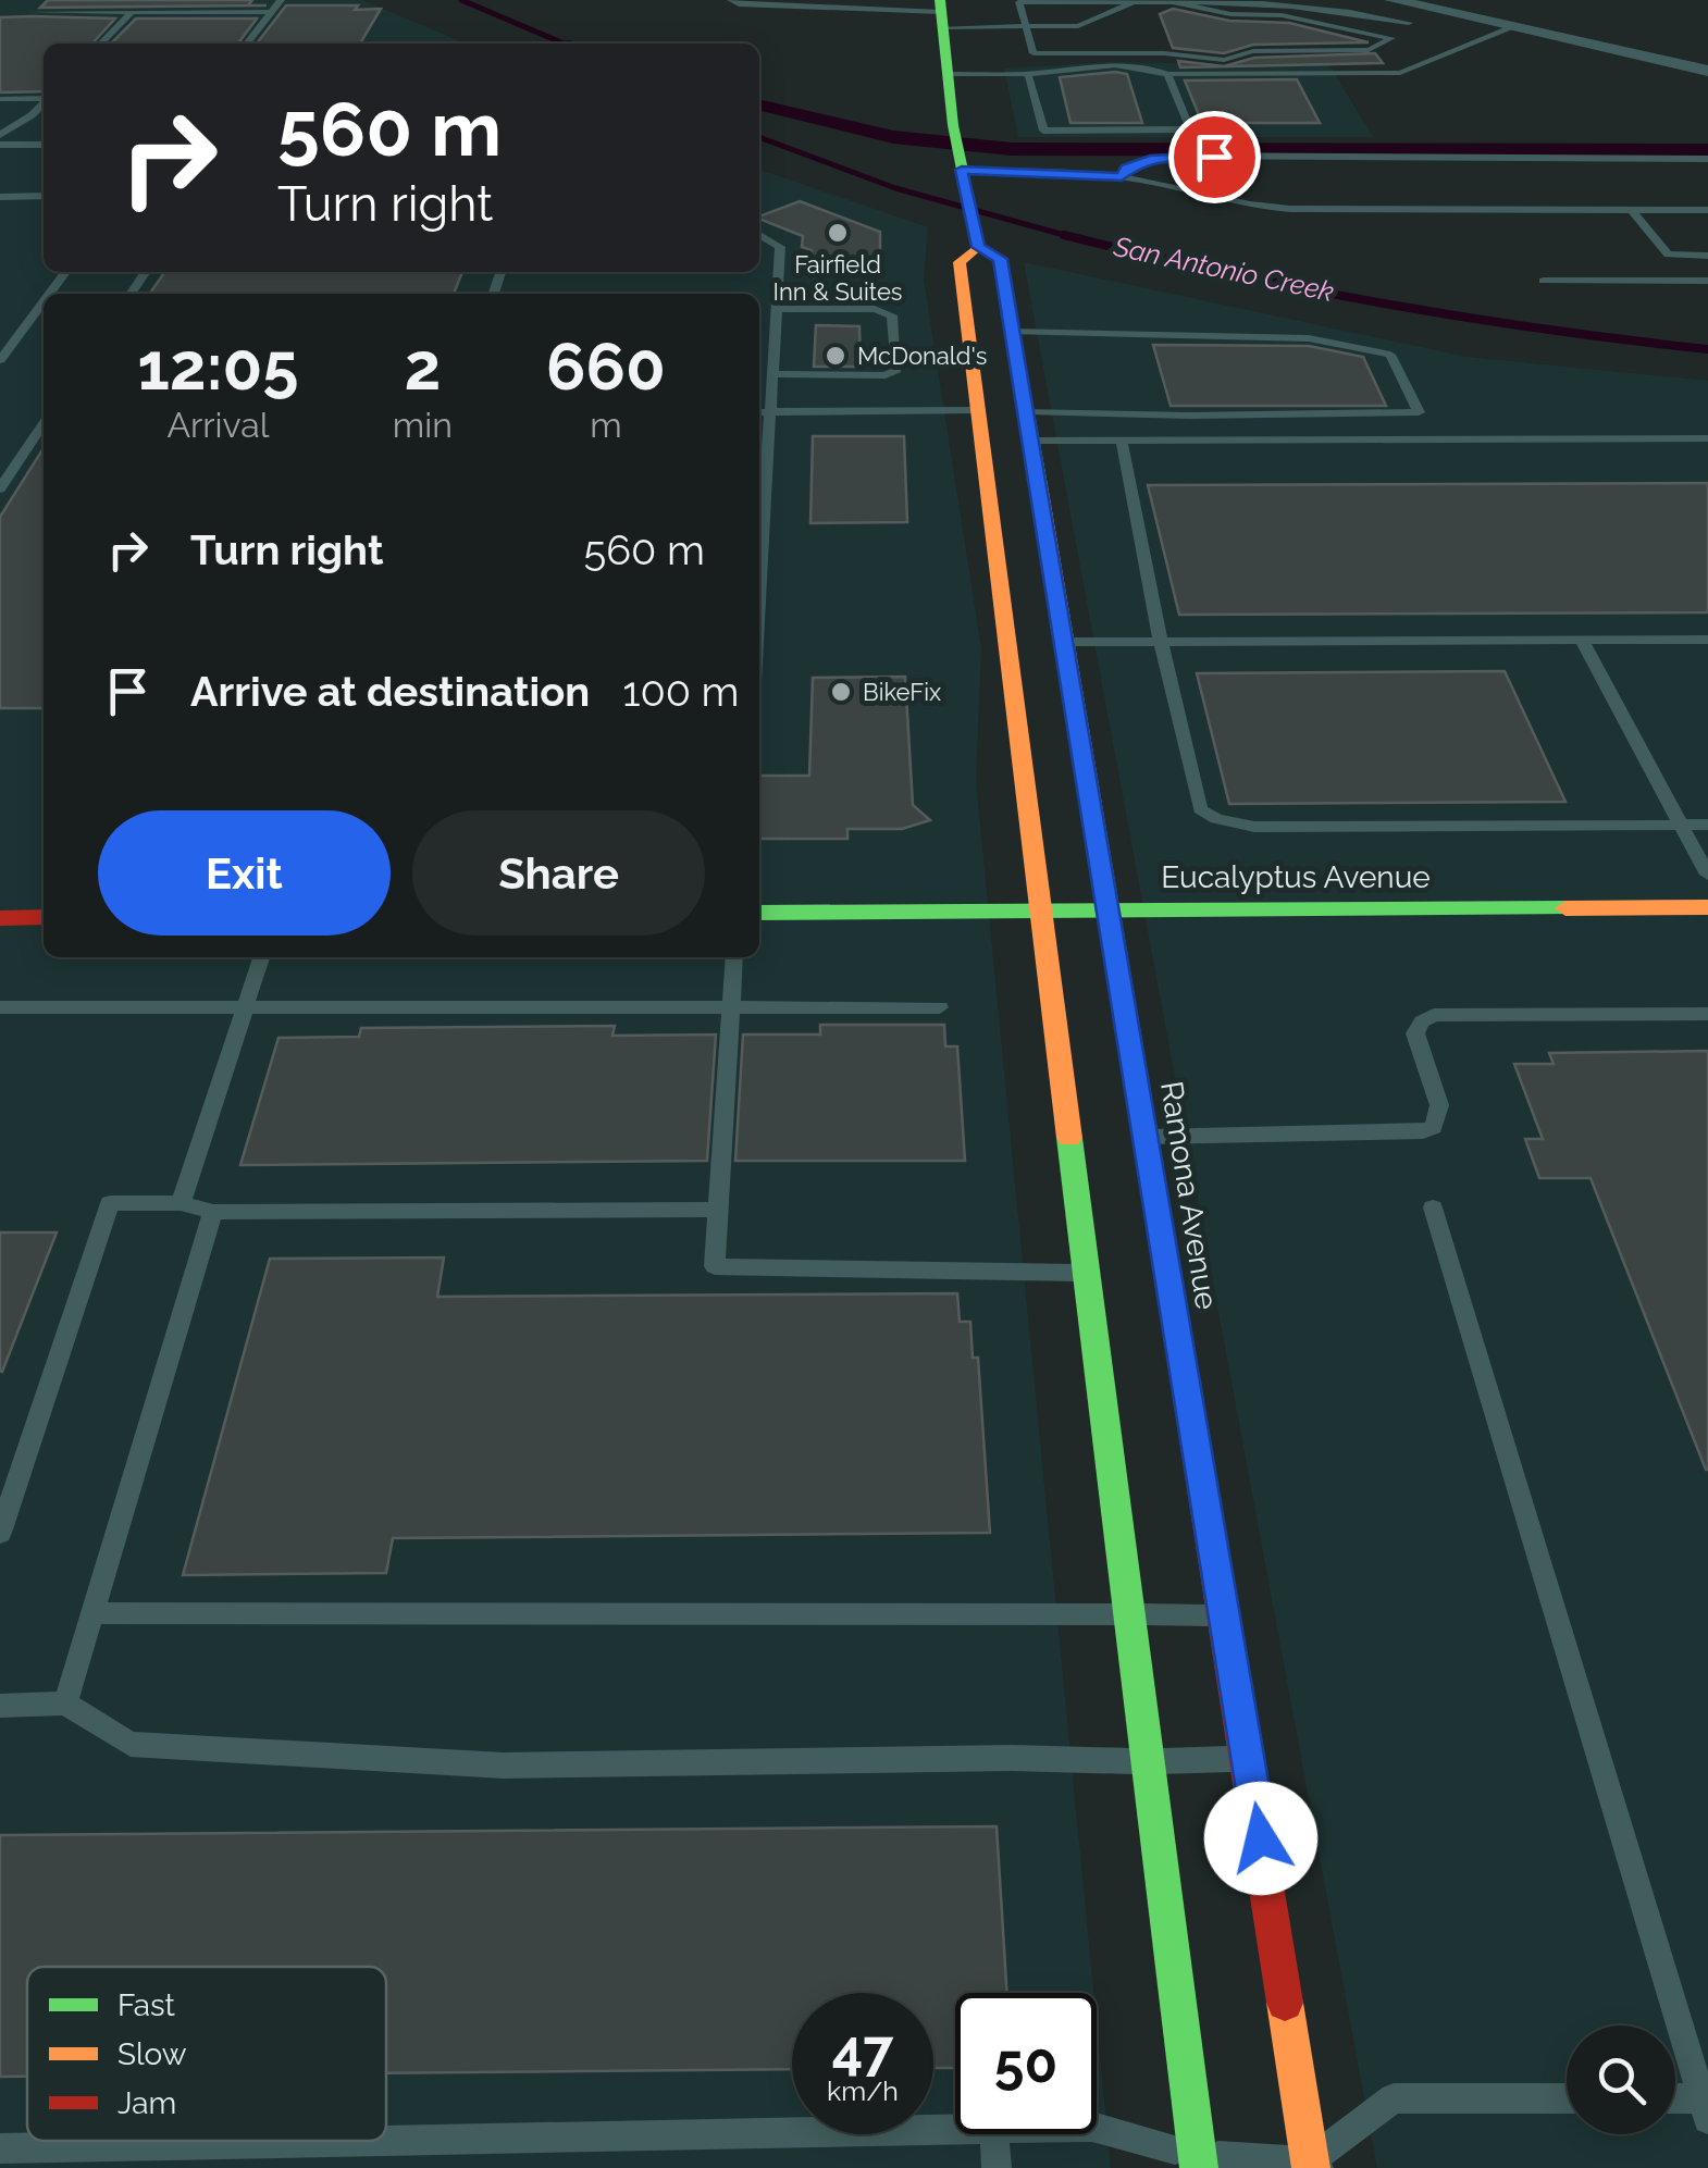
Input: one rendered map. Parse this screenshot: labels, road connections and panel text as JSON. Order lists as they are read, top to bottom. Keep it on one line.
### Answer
{"streets":{"main road":["Eucalyptus Avenue","Ramona Avenue"]},"crossings":[["Eucalyptus Avenue","Ramona Avenue"]],"water":["San Antonio Creek"],"places":["Fairfield Inn & Suites","McDonald's","BikeFix"],"legend":["Fast","Slow","Jam"],"page":{"turn":["560 m","Turn right"],"eta":["12:05","Arrival","2","min","660","m"],"list":[{"name":"Turn right","value":"560 m"},{"name":"Arrive at destination","value":"100 m"}],"buttons":["Exit","Share"],"speed":"47 km/h","limit":"50"}}
